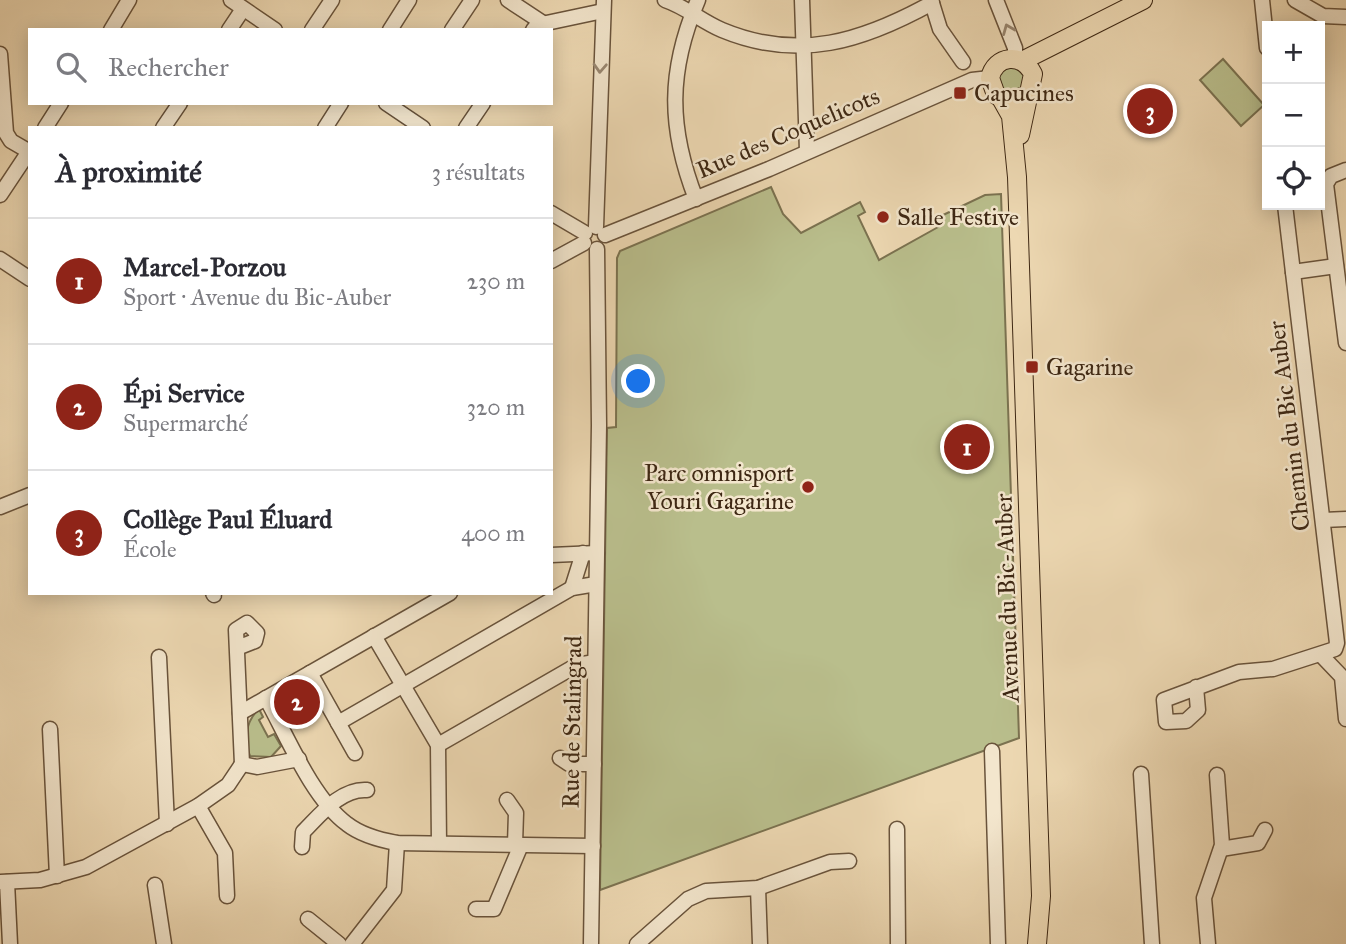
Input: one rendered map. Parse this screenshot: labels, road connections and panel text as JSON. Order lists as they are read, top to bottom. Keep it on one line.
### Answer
{"streets":{"main road":["Avenue du Bic-Auber"],"street":["Rue des Coquelicots","Chemin du Bic Auber","Rue de Stalingrad"]},"crossings":[["Rue des Coquelicots","Avenue du Bic-Auber"],["Rue des Coquelicots","Rue de Stalingrad"]],"places":{"transit":["Capucines","Gagarine"],"other":["Salle Festive","Parc omnisport Youri Gagarine"]},"page":{"map_buttons":["+","−"],"search":"Rechercher","pins":["3","1","2"],"heading":["À proximité","3 résultats"],"list":[{"mark":"1","name":"Marcel-Porzou","note":"Sport · Avenue du Bic-Auber","value":"230 m"},{"mark":"2","name":"Épi Service","note":"Supermarché","value":"320 m"},{"mark":"3","name":"Collège Paul Éluard","note":"École","value":"400 m"}]}}
